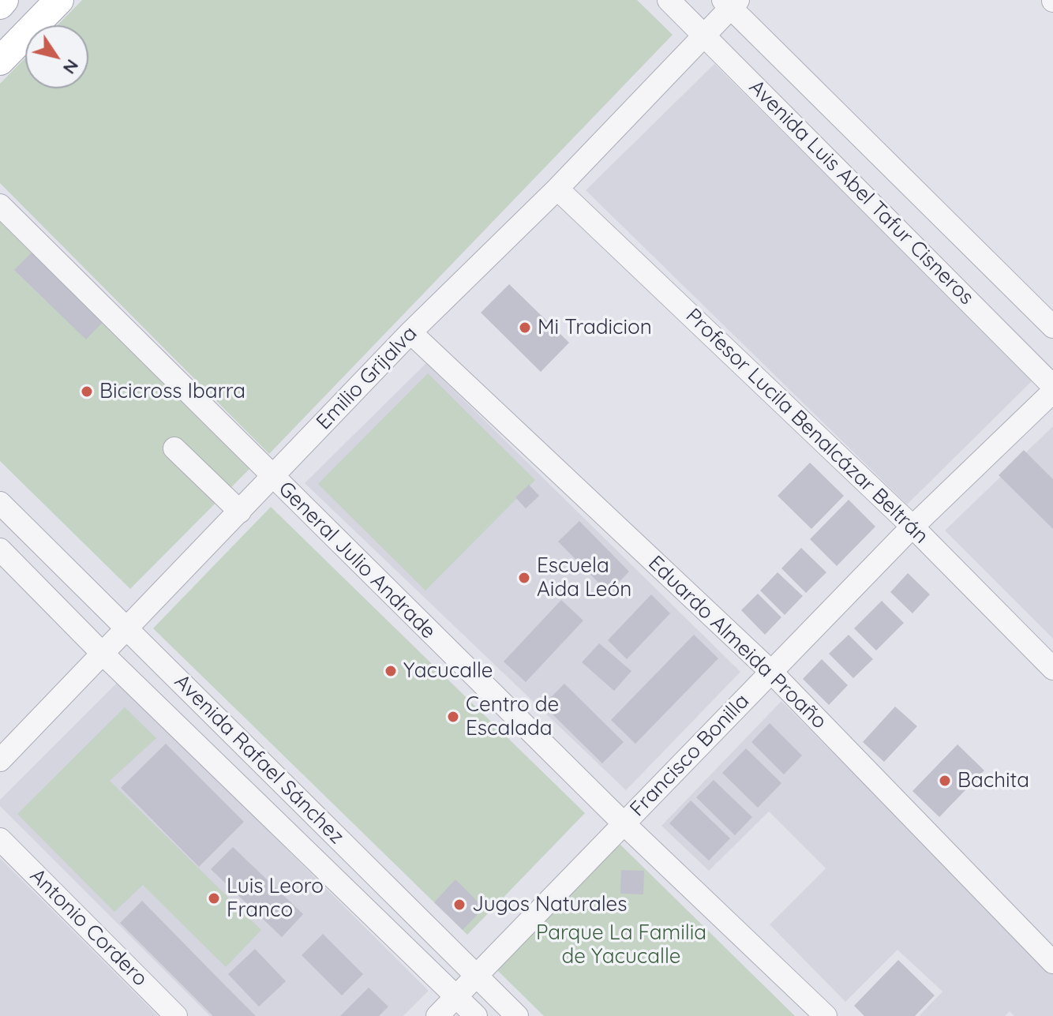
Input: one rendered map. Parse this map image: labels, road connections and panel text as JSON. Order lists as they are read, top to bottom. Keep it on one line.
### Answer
{"streets":{"street":["Avenida Luis Abel Tafur Cisneros","Emilio Grijalva","Profesor Lucila Benalcázar Beltrán","General Julio Andrade","Eduardo Almeida Proaño","Francisco Bonilla","Avenida Rafael Sánchez","Antonio Cordero"]},"crossings":[["Avenida Luis Abel Tafur Cisneros","Emilio Grijalva"],["Emilio Grijalva","Profesor Lucila Benalcázar Beltrán"],["Emilio Grijalva","General Julio Andrade"],["Emilio Grijalva","Eduardo Almeida Proaño"],["Emilio Grijalva","Avenida Rafael Sánchez"],["Profesor Lucila Benalcázar Beltrán","Francisco Bonilla"],["General Julio Andrade","Francisco Bonilla"],["Eduardo Almeida Proaño","Francisco Bonilla"],["Francisco Bonilla","Avenida Rafael Sánchez"]],"parks":["Parque La Familia de Yacucalle"],"places":["Mi Tradicion","Bicicross Ibarra","Escuela Aida León","Yacucalle","Centro de Escalada","Bachita","Luis Leoro Franco","Jugos Naturales"],"north":"bottom right"}
